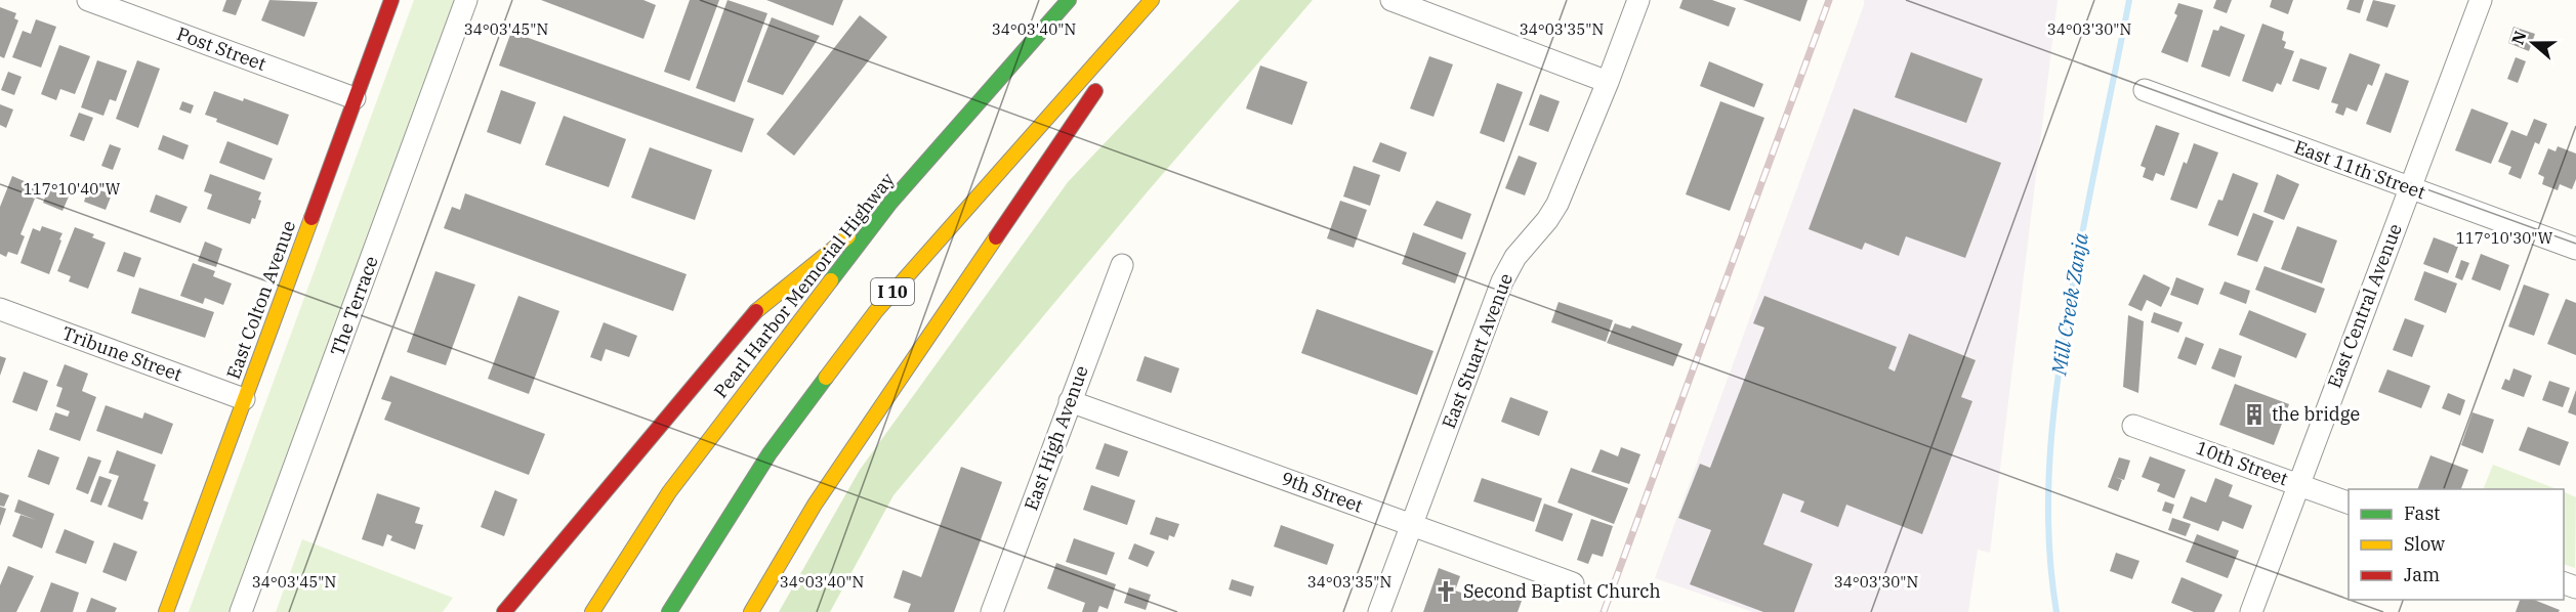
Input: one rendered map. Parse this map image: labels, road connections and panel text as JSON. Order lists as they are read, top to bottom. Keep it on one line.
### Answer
{"streets":{"main road":["Pearl Harbor Memorial Highway","I 10","East Colton Avenue"],"street":["Post Street","East 11th Street","The Terrace","East Central Avenue","East Stuart Avenue","Tribune Street","East High Avenue","10th Street","9th Street"]},"crossings":[["Post Street","East Colton Avenue"],["East 11th Street","East Central Avenue"],["East Colton Avenue","Tribune Street"],["East Central Avenue","10th Street"],["East Stuart Avenue","9th Street"],["East High Avenue","9th Street"]],"water":["Mill Creek Zanja"],"places":{"building":["the bridge"],"church":["Second Baptist Church"]},"legend":["Fast","Slow","Jam"],"north":"left","coordinates":["34°03'45\"N","34°03'40\"N","34°03'35\"N","34°03'30\"N","117°10'40\"W","117°10'30\"W"]}
